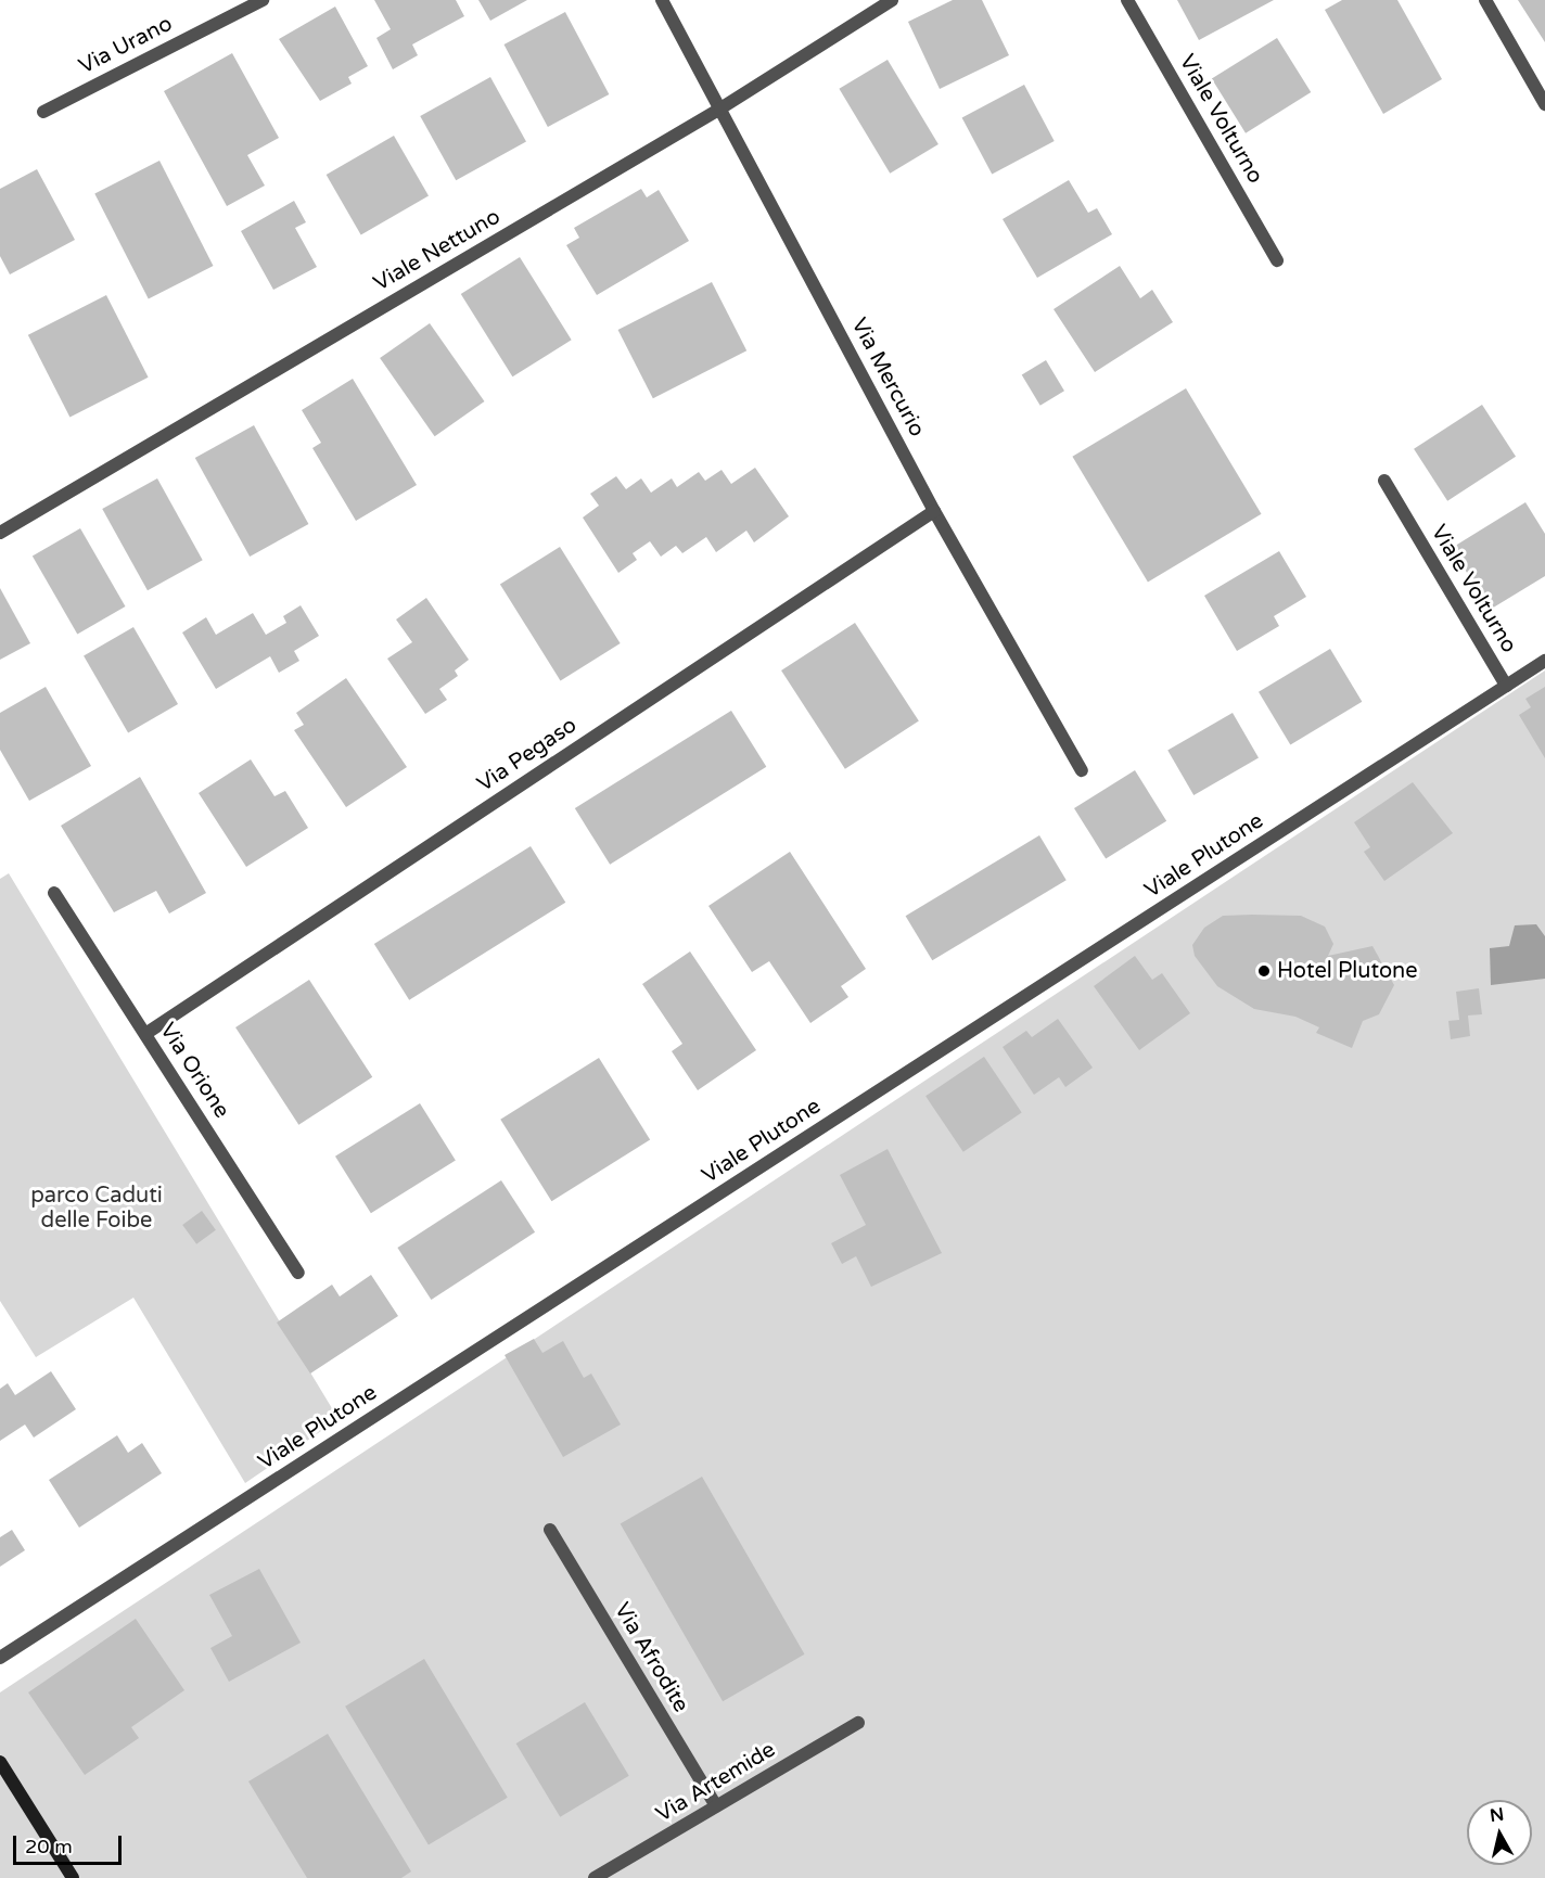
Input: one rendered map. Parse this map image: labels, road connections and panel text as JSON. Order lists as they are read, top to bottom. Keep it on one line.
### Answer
{"streets":{"street":["Via Urano","Viale Volturno","Viale Nettuno","Via Mercurio","Via Pegaso","Viale Plutone","Via Orione","Via Afrodite","Via Artemide"]},"crossings":[["Viale Volturno","Viale Plutone"],["Viale Nettuno","Via Mercurio"],["Via Mercurio","Via Pegaso"],["Via Pegaso","Via Orione"],["Via Afrodite","Via Artemide"]],"parks":["parco Caduti delle Foibe"],"places":["Hotel Plutone"],"scale_bar":"20 m","north":"top"}
